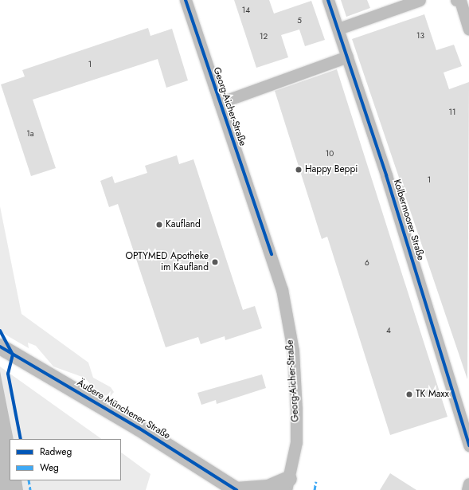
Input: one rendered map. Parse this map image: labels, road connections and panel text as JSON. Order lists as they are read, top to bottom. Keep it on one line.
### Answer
{"streets":{"main road":["Äußere Münchener Straße"],"street":["Georg-Aicher-Straße","Kolbermoorer Straße"]},"places":["Happy Beppi","Kaufland","OPTYMED Apotheke im Kaufland","TK Maxx"],"house_numbers":["14","5","13","12","1","11","1a","10","1","6","4"],"legend":["Radweg","Weg"]}
